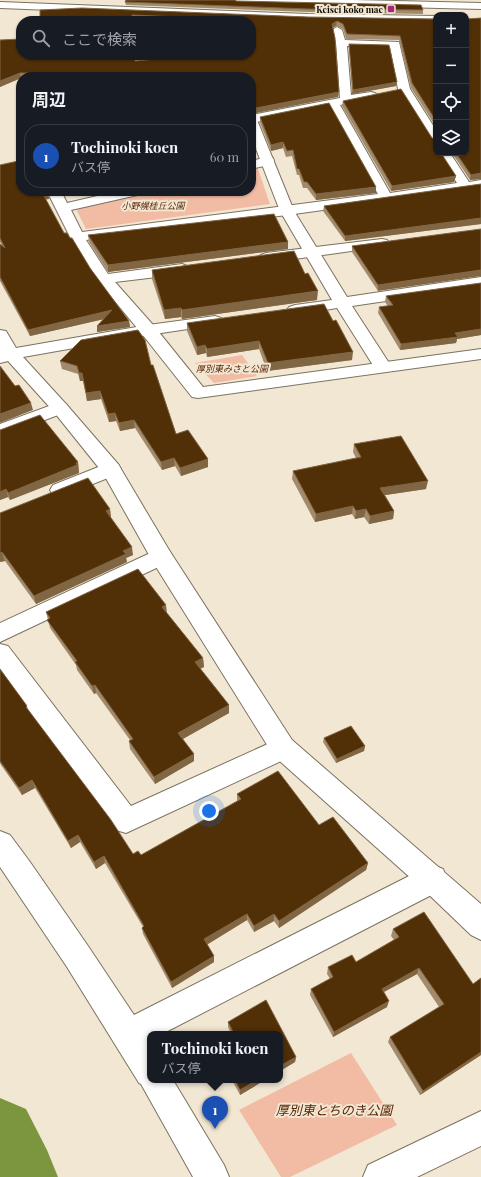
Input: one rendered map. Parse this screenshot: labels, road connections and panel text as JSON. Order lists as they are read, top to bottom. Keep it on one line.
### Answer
{"parks":["小野幌桂丘公園","厚別東みさと公園","厚別東とちのき公園"],"places":{"transit":["Keisei koko mae"]},"page":{"map_buttons":["+","−"],"search":"ここで検索","heading":"周辺","list":[{"mark":"1","name":"Tochinoki koen","note":"バス停","value":"60 m"}],"popup":["Tochinoki koen","バス停"],"pins":"1"}}
